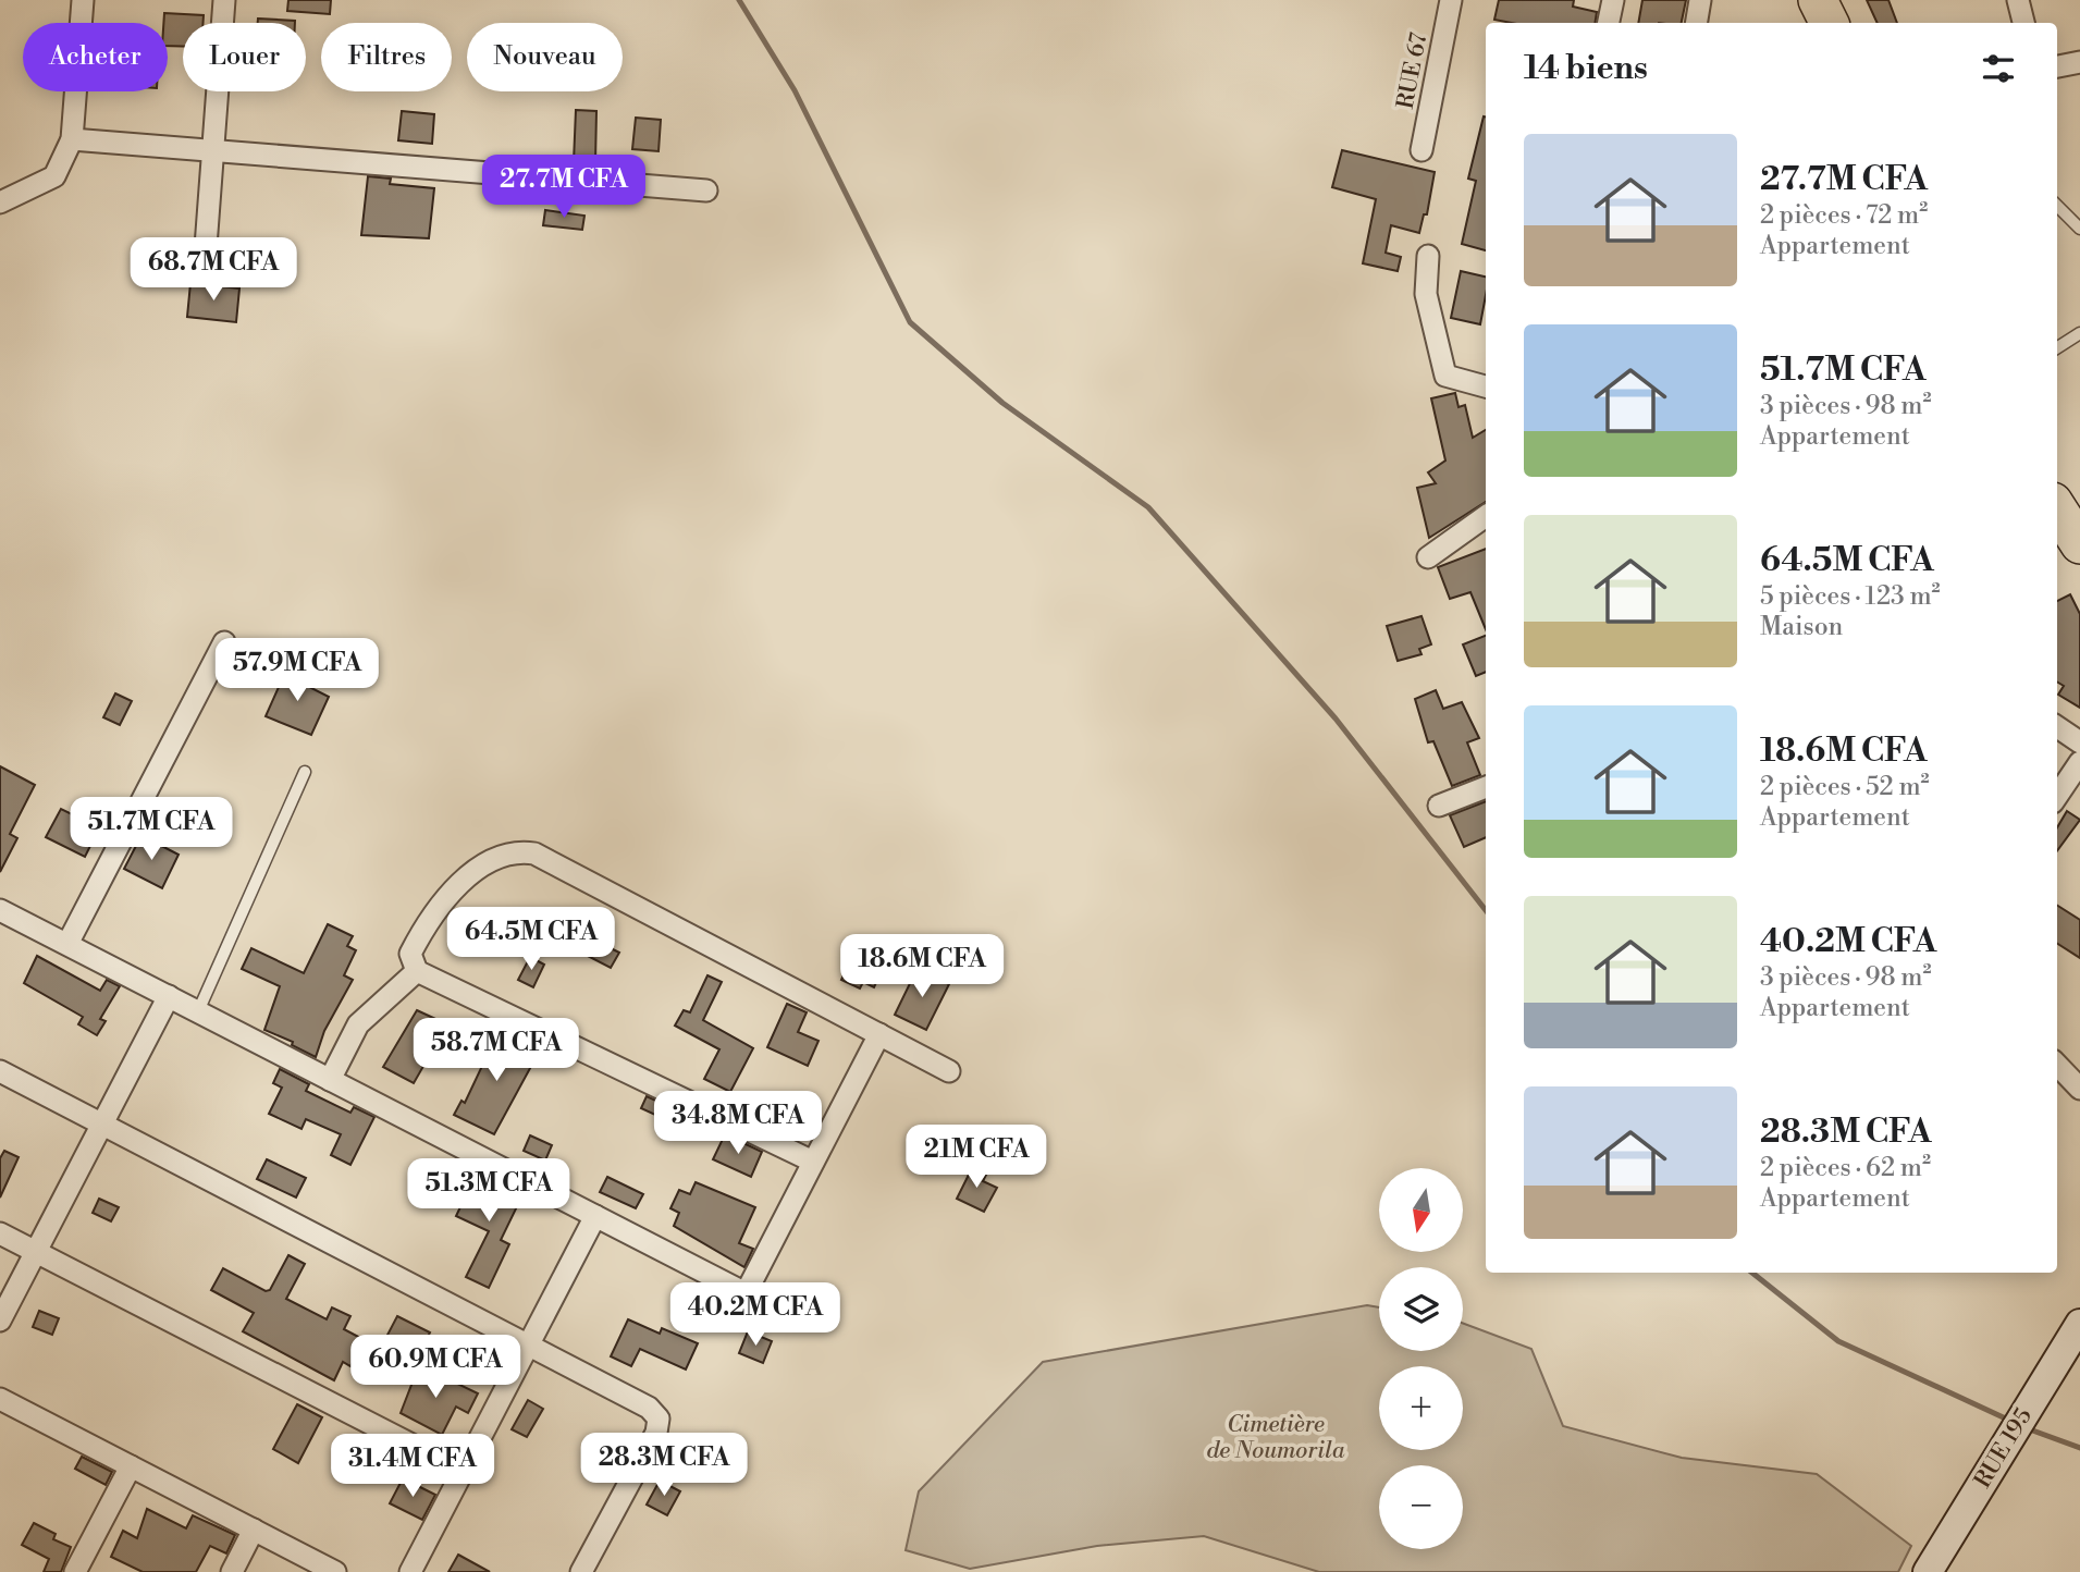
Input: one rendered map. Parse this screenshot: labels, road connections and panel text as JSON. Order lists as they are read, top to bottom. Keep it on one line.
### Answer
{"streets":{"street":["RUE 67","RUE 195"]},"parks":["Cimetière de Noumorila"],"north":"bottom","page":{"chip":["Acheter","Louer","Filtres","Nouveau"],"heading":"14 biens","list":[{"name":"27.7M CFA","note":"2 pièces · 72 m² · Appartement"},{"name":"51.7M CFA","note":"3 pièces · 98 m² · Appartement"},{"name":"64.5M CFA","note":"5 pièces · 123 m² · Maison"},{"name":"18.6M CFA","note":"2 pièces · 52 m² · Appartement"},{"name":"40.2M CFA","note":"3 pièces · 98 m² · Appartement"},{"name":"28.3M CFA","note":"2 pièces · 62 m² · Appartement"}],"price":["27.7M CFA","68.7M CFA","57.9M CFA","51.7M CFA","64.5M CFA","18.6M CFA","58.7M CFA","34.8M CFA","21M CFA","51.3M CFA","40.2M CFA","60.9M CFA","28.3M CFA","31.4M CFA"],"map_buttons":["+","−"]}}
